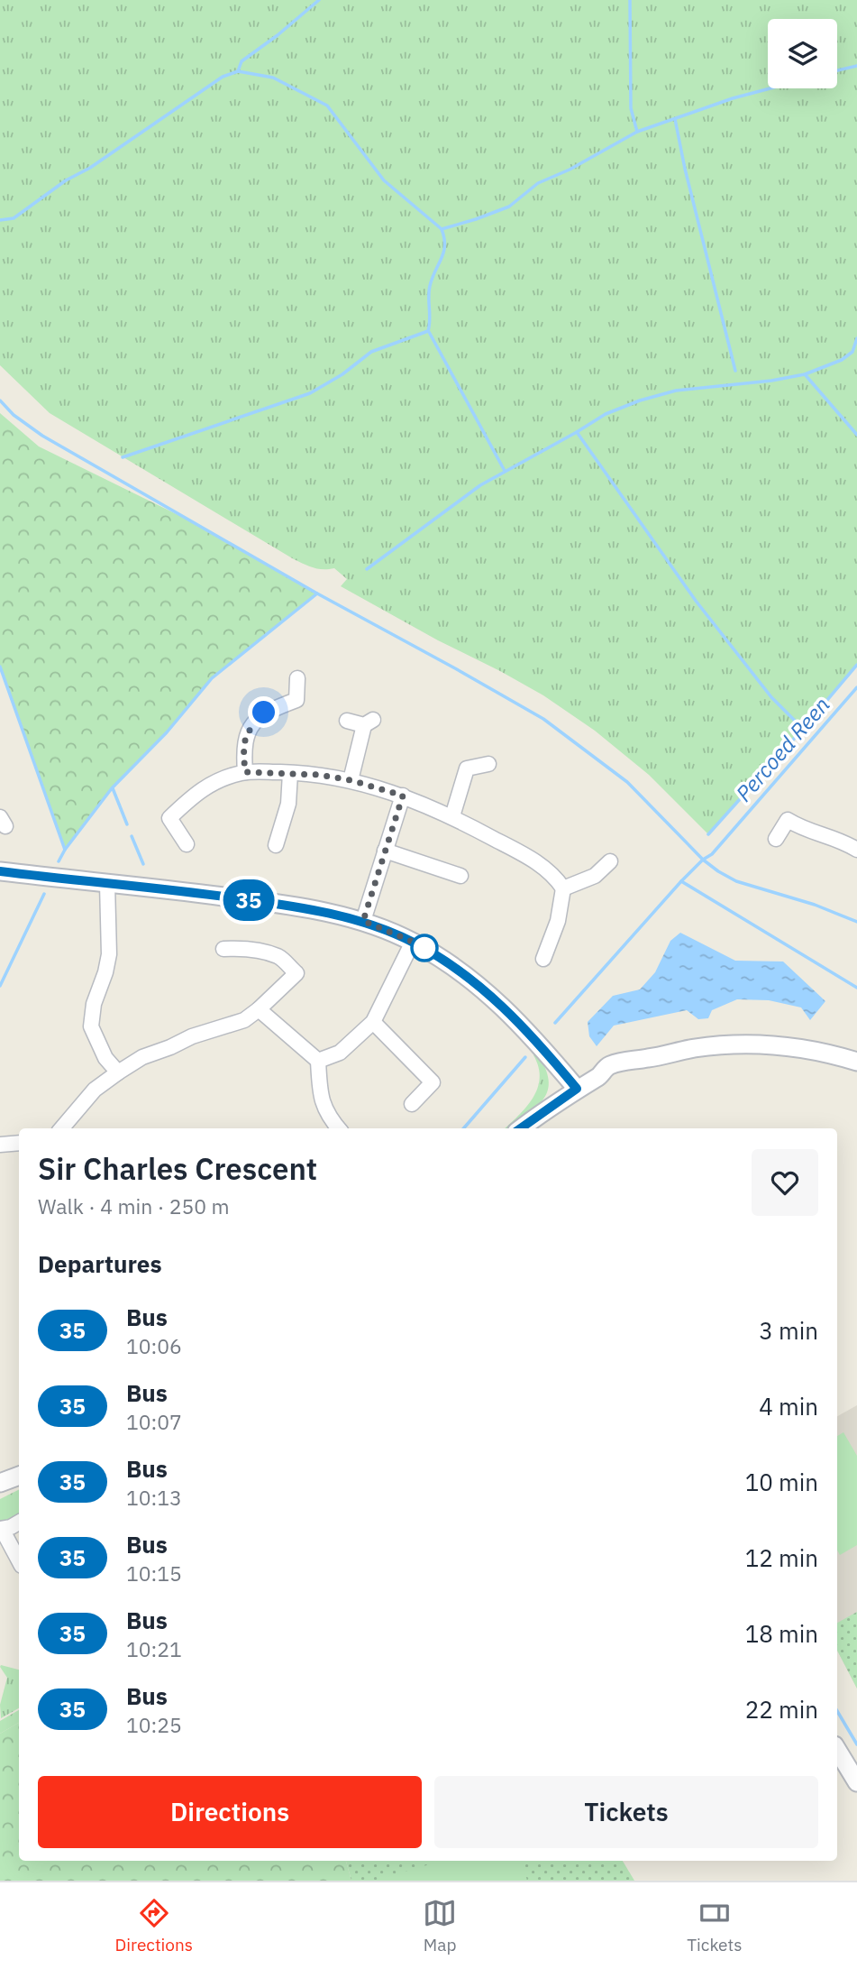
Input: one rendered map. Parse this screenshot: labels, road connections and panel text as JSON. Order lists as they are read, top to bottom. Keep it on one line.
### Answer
{"water":["Percoed Reen"],"lines":["bus line 35"],"page":{"on_map":"35","heading":[["Sir Charles Crescent","Walk · 4 min · 250 m"],"Departures"],"list":[{"mark":"35","name":"Bus","note":"10:06","value":"3 min"},{"mark":"35","name":"Bus","note":"10:07","value":"4 min"},{"mark":"35","name":"Bus","note":"10:13","value":"10 min"},{"mark":"35","name":"Bus","note":"10:15","value":"12 min"},{"mark":"35","name":"Bus","note":"10:21","value":"18 min"},{"mark":"35","name":"Bus","note":"10:25","value":"22 min"}],"buttons":["Directions","Tickets"],"tabs":["Directions","Map","Tickets"]}}
